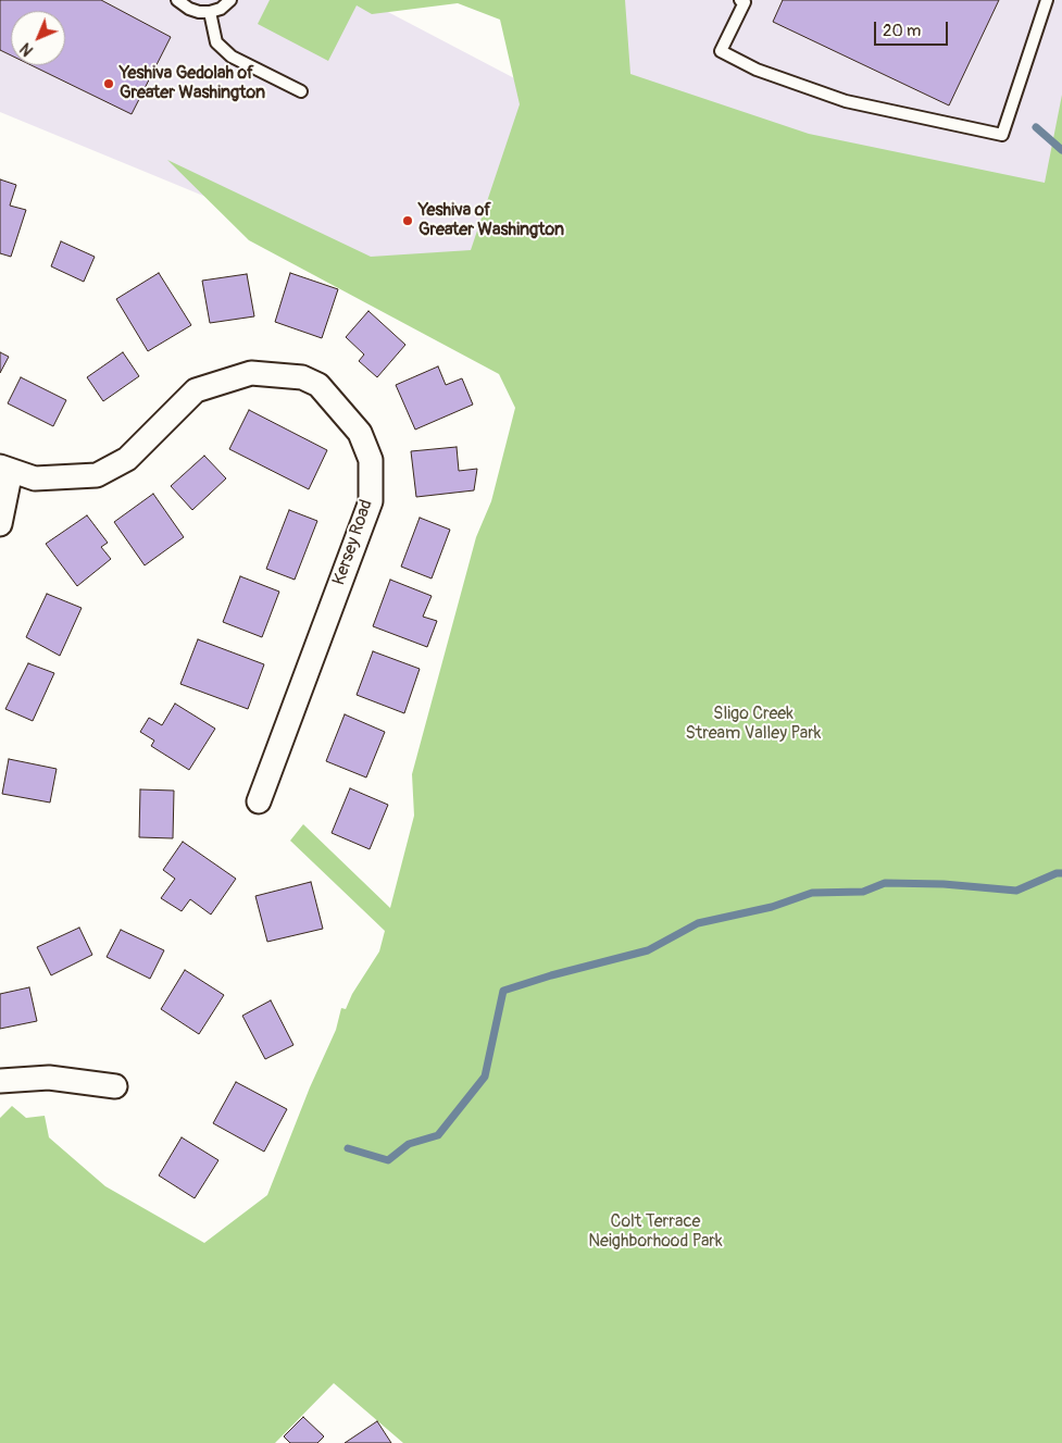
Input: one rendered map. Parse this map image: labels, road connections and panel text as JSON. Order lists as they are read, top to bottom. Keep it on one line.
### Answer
{"streets":{"street":["Kersey Road"]},"parks":["Sligo Creek Stream Valley Park","Colt Terrace Neighborhood Park"],"places":["Yeshiva Gedolah of Greater Washington","Yeshiva of Greater Washington"],"scale_bar":"20 m","north":"bottom left"}
